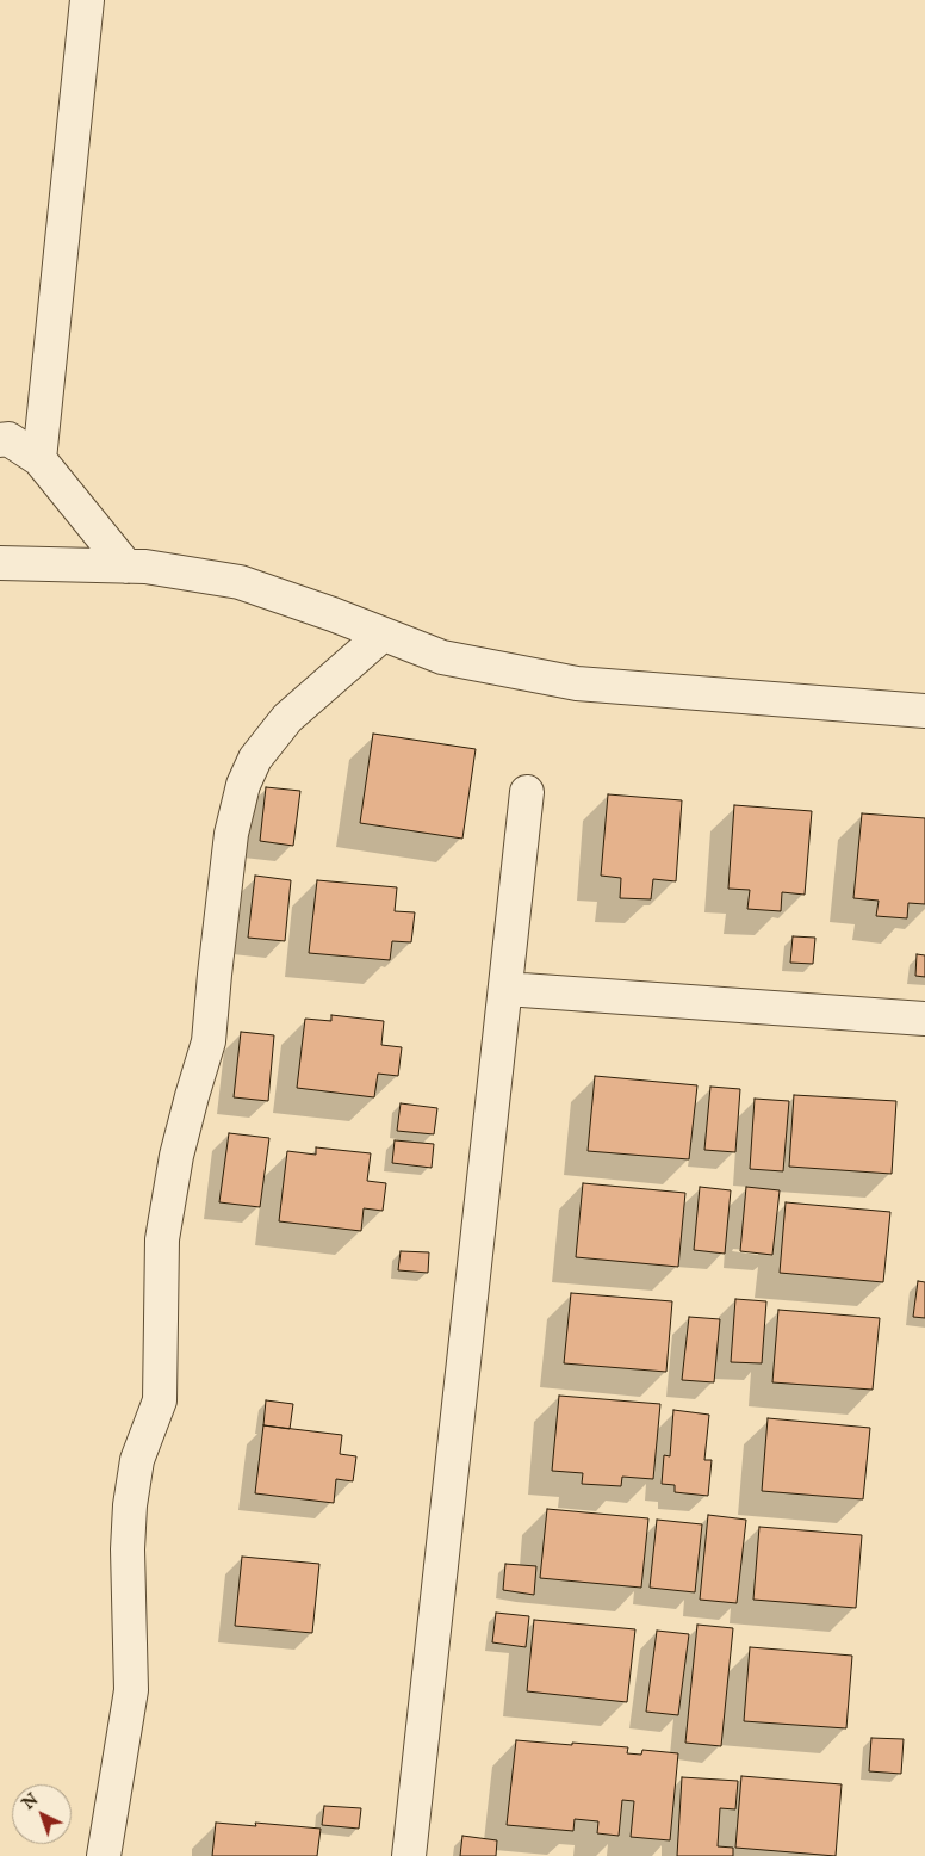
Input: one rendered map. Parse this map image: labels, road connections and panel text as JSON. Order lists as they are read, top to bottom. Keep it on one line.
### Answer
{"north":"top left"}
